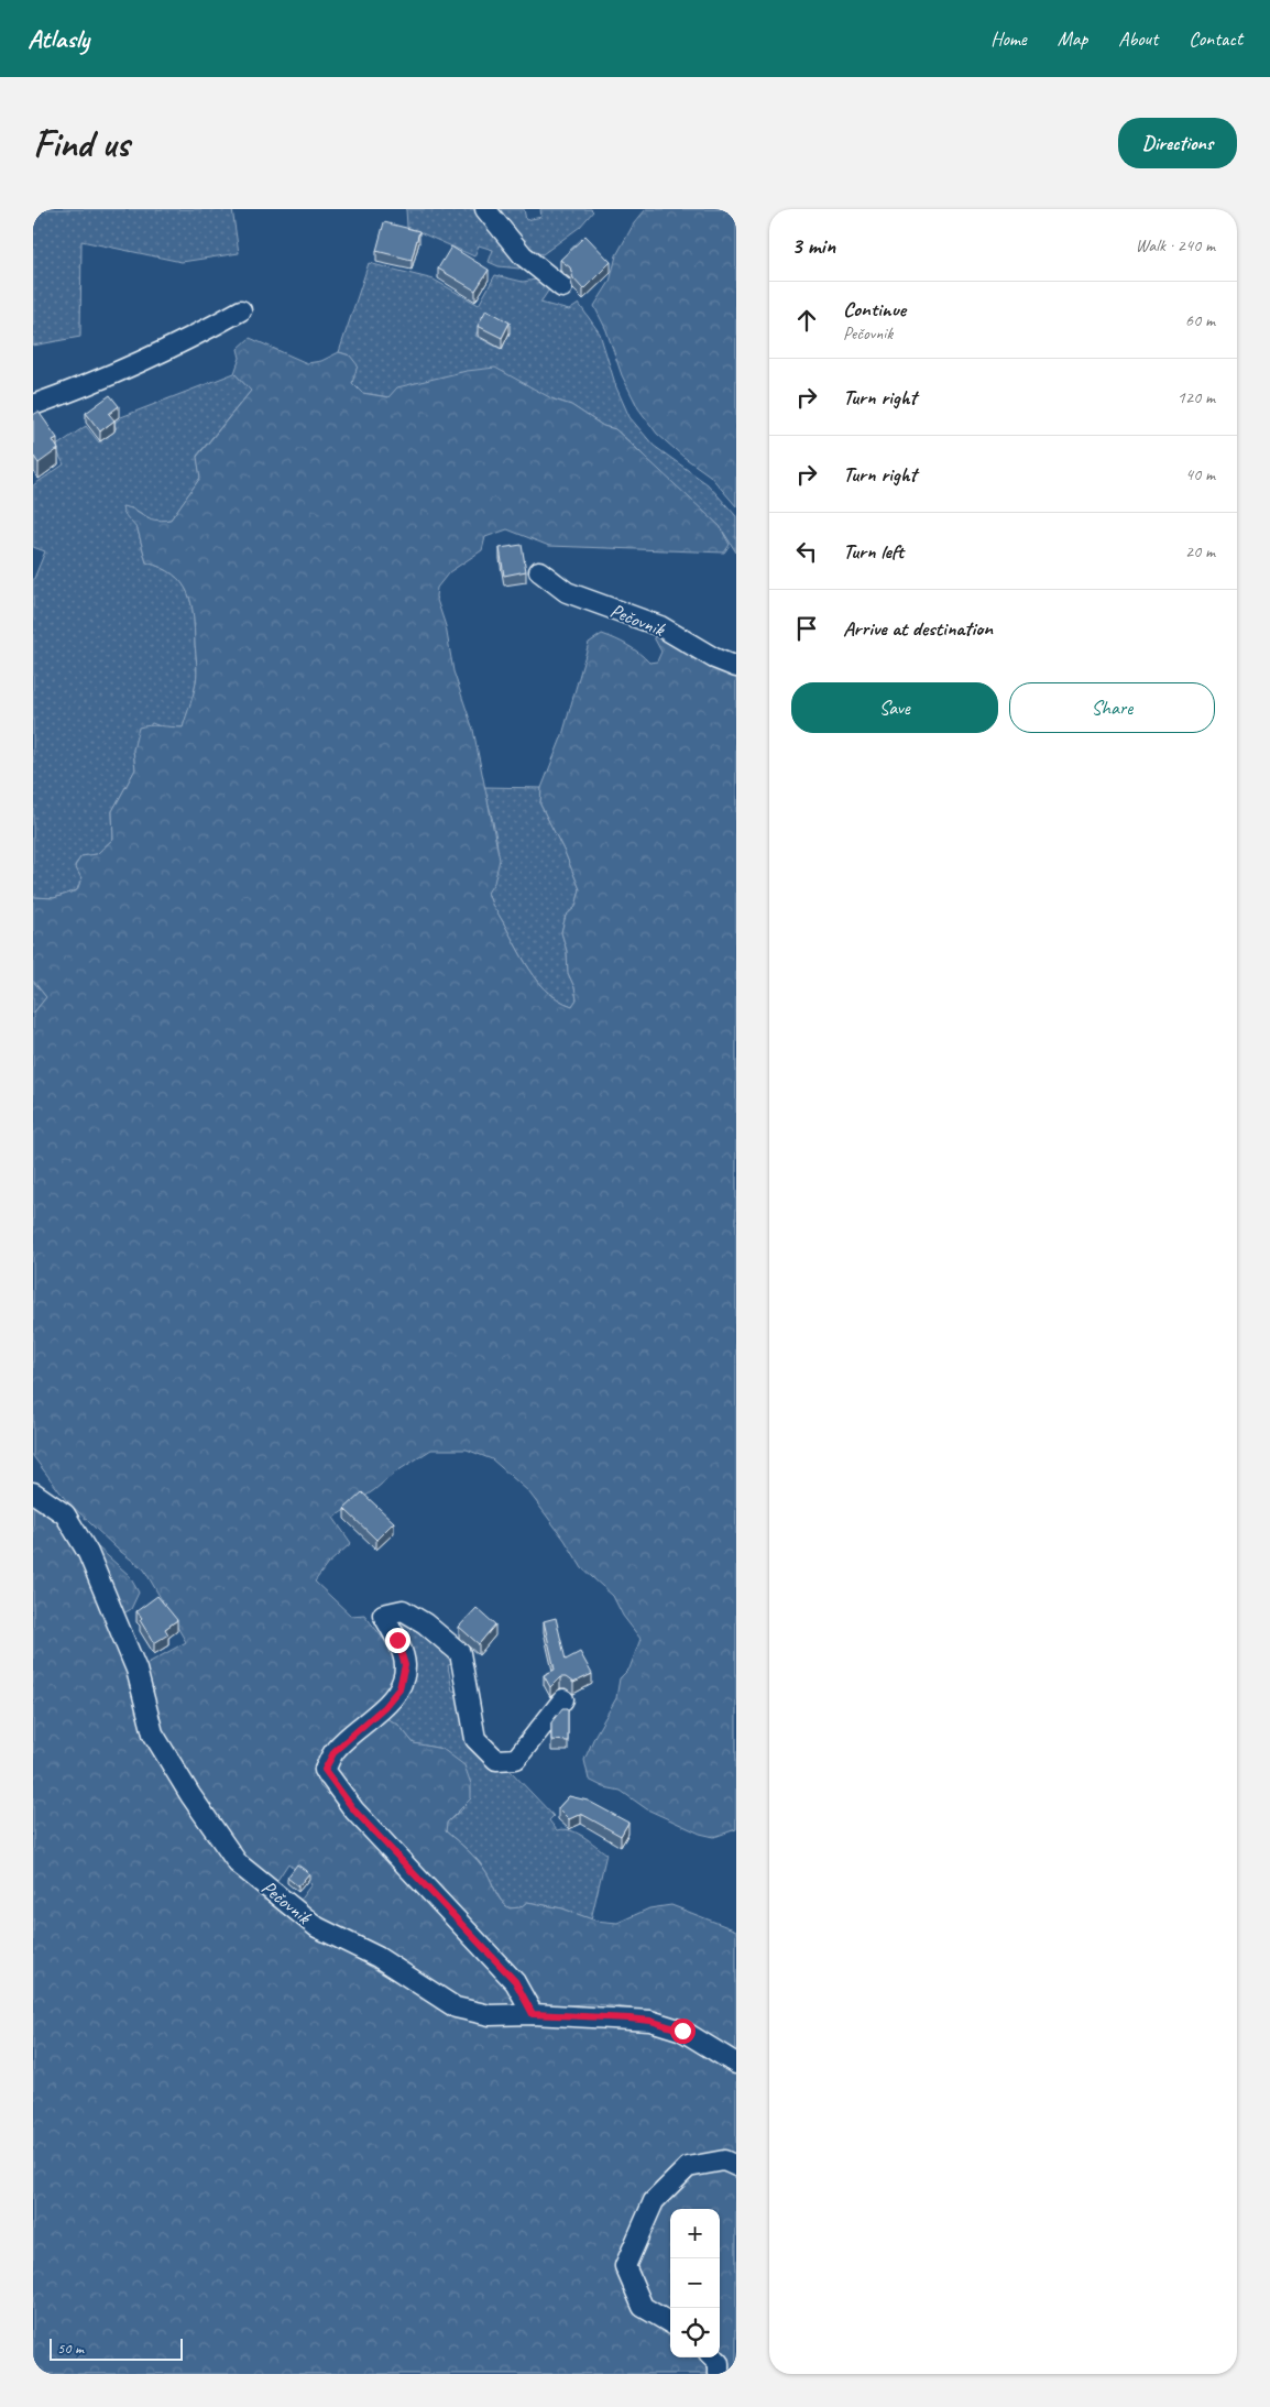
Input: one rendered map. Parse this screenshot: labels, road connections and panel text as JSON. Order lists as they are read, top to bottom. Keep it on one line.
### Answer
{"streets":{"street":["Pečovnik"]},"scale_bar":"50 m","page":{"header":"Atlasly","nav":["Home","Map","About","Contact"],"buttons":["Directions",["Save","Share"]],"title":"Find us","heading":["3 min","Walk · 240 m"],"list":[["Continue","Pečovnik","60 m"],["Turn right","120 m"],["Turn right","40 m"],["Turn left","20 m"],"Arrive at destination"],"map_buttons":["+","−"],"scale":"50 m"}}
